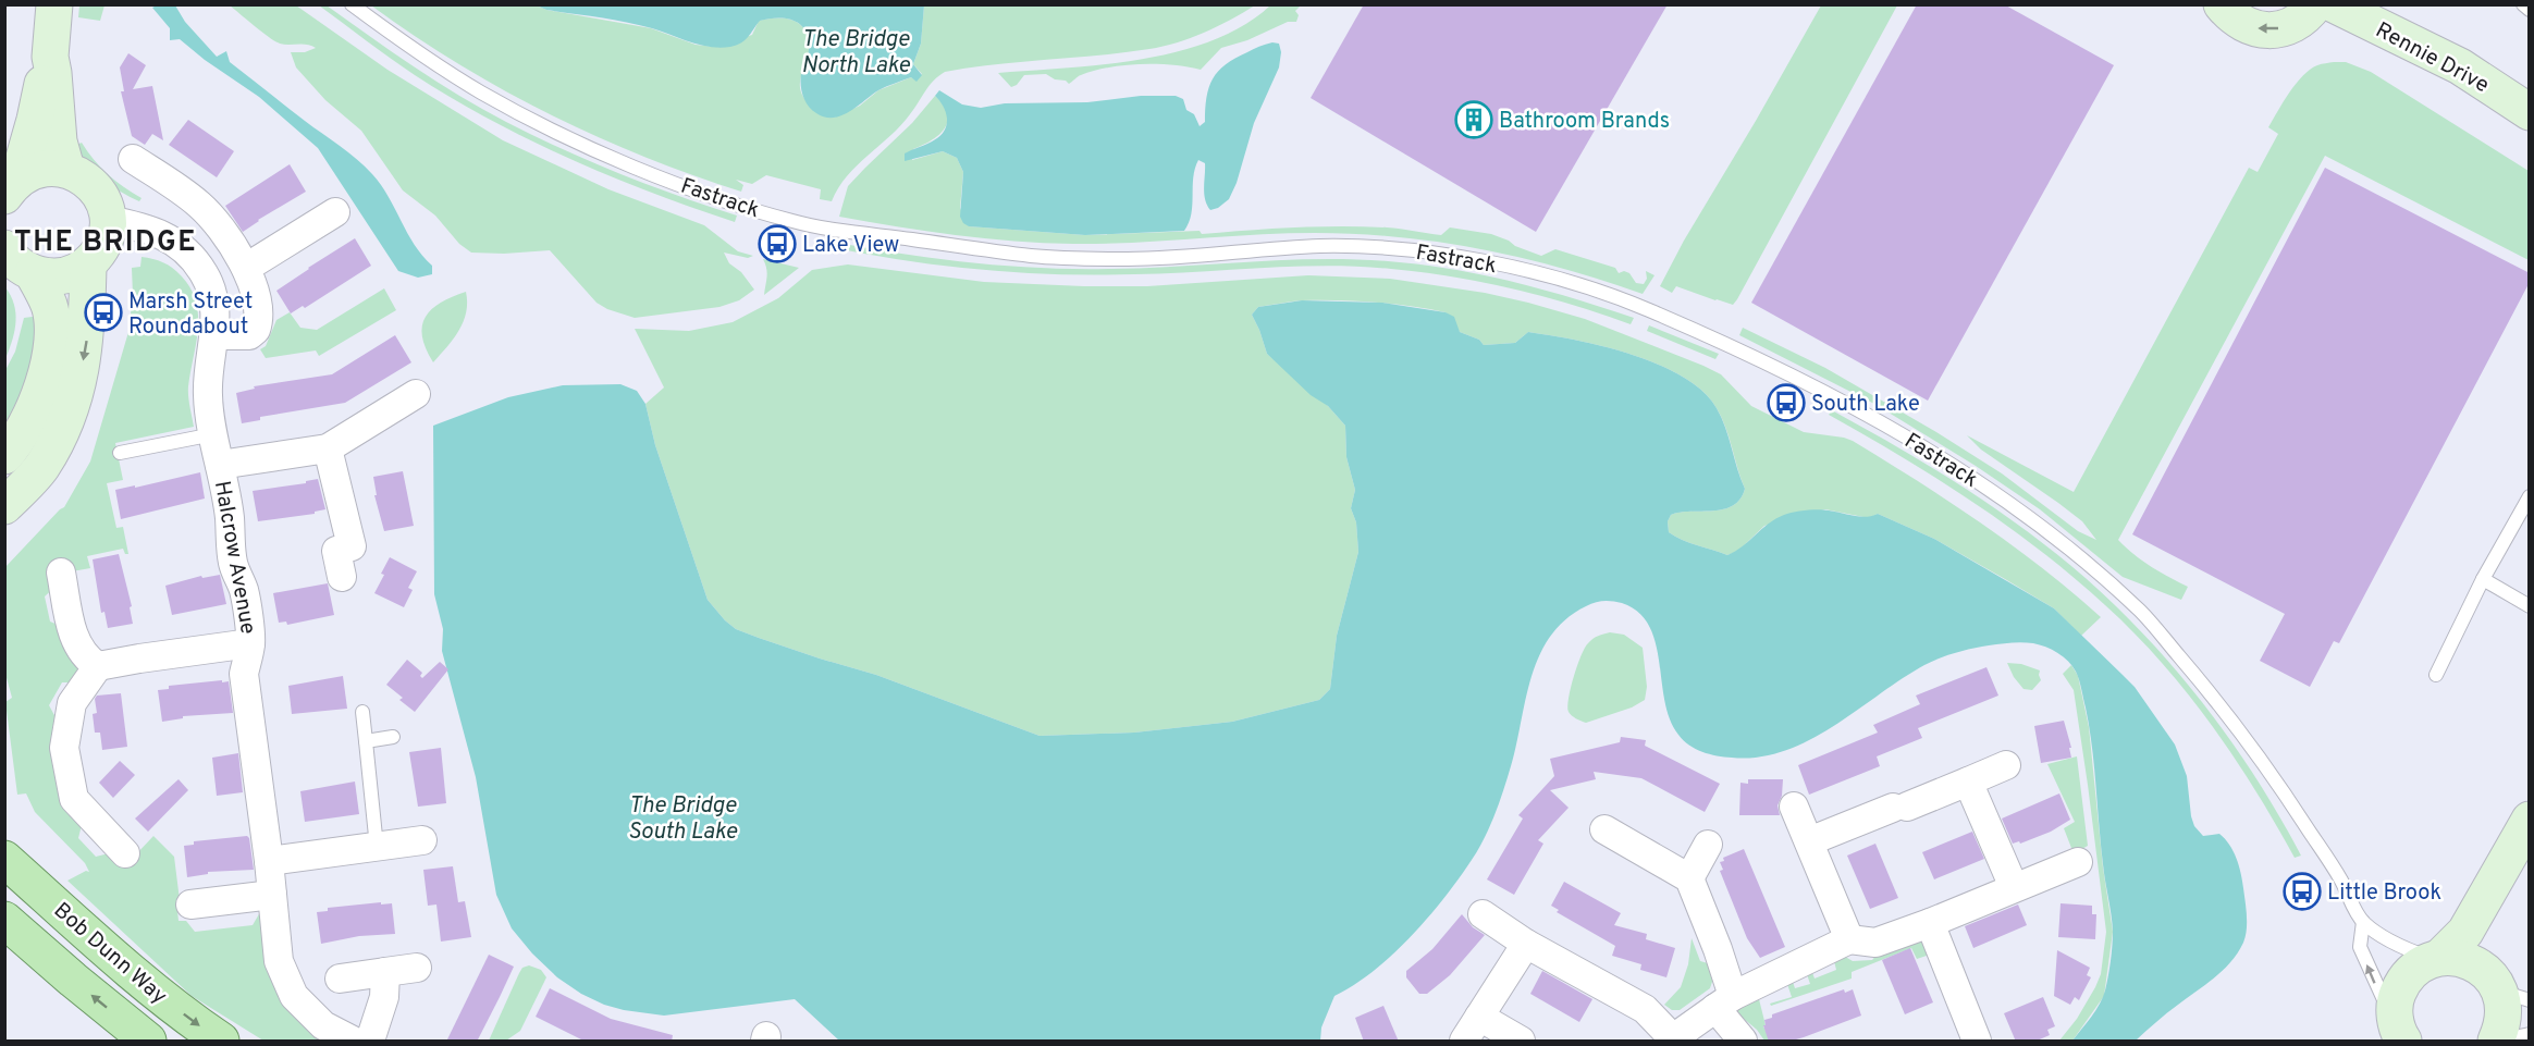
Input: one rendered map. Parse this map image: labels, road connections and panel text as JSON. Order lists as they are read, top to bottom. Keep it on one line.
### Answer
{"streets":{"main road":["Bob Dunn Way"],"street":["Rennie Drive","Halcrow Avenue"],"lane":["Fastrack"]},"districts":["THE BRIDGE"],"water":["The Bridge North Lake","The Bridge South Lake"],"places":{"building":["Bathroom Brands"],"bus stop":["Lake View","Marsh Street Roundabout","South Lake","Little Brook"]}}
